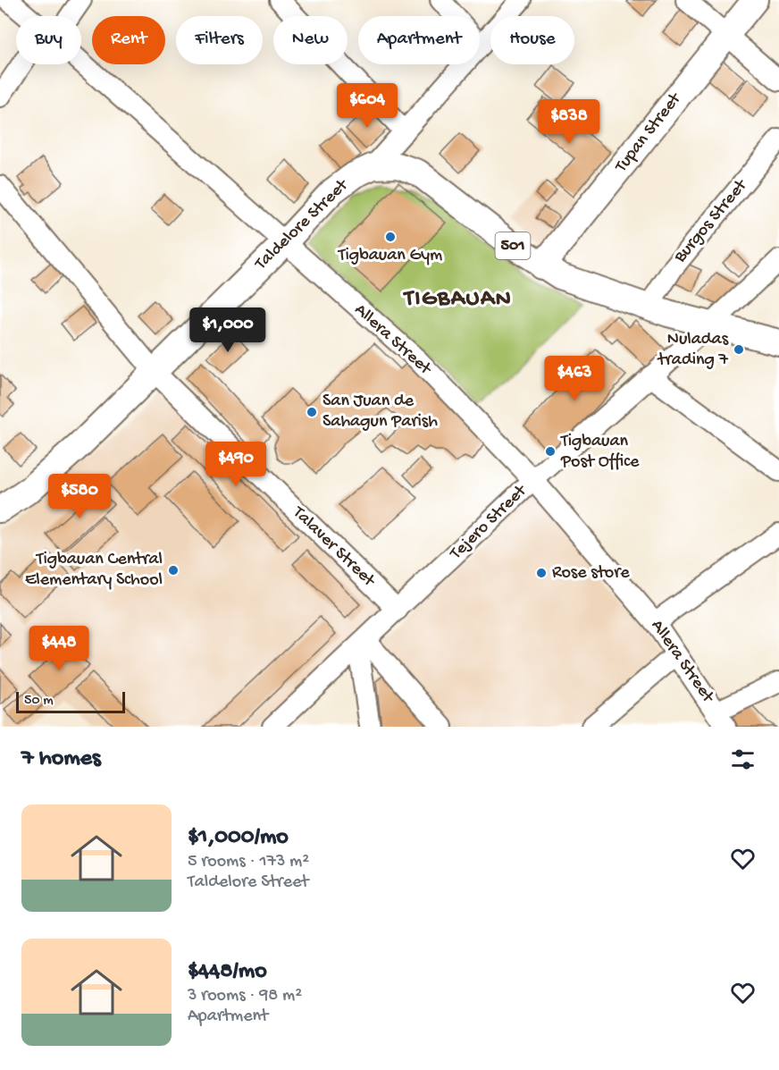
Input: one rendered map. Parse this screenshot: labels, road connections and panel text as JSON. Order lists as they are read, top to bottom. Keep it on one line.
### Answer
{"streets":{"main road":["Tupan Street","Taldelore Street","501"],"street":["Burgos Street","Allera Street","Tejero Street","Talaver Street"]},"crossings":[["Tupan Street","Taldelore Street"],["Burgos Street","Taldelore Street"],["Taldelore Street","Allera Street"],["Taldelore Street","Tejero Street"],["Taldelore Street","Talaver Street"],["Allera Street","Tejero Street"],["Tejero Street","Talaver Street"]],"districts":["TIGBAUAN"],"places":["Tigbauan Gym","Nuladas trading 7","San Juan de Sahagun Parish","Tigbauan Post Office","Tigbauan Central Elementary School","Rose store"],"scale_bar":"50 m","page":{"chip":["Buy","Rent","Filters","New","Apartment","House"],"price":["$604","$838","$1,000","$463","$490","$580","$448"],"scale":"50 m","heading":"7 homes","list":[{"name":"$1,000/mo","note":"5 rooms · 173 m² · Taldelore Street"},{"name":"$448/mo","note":"3 rooms · 98 m² · Apartment"}]}}
